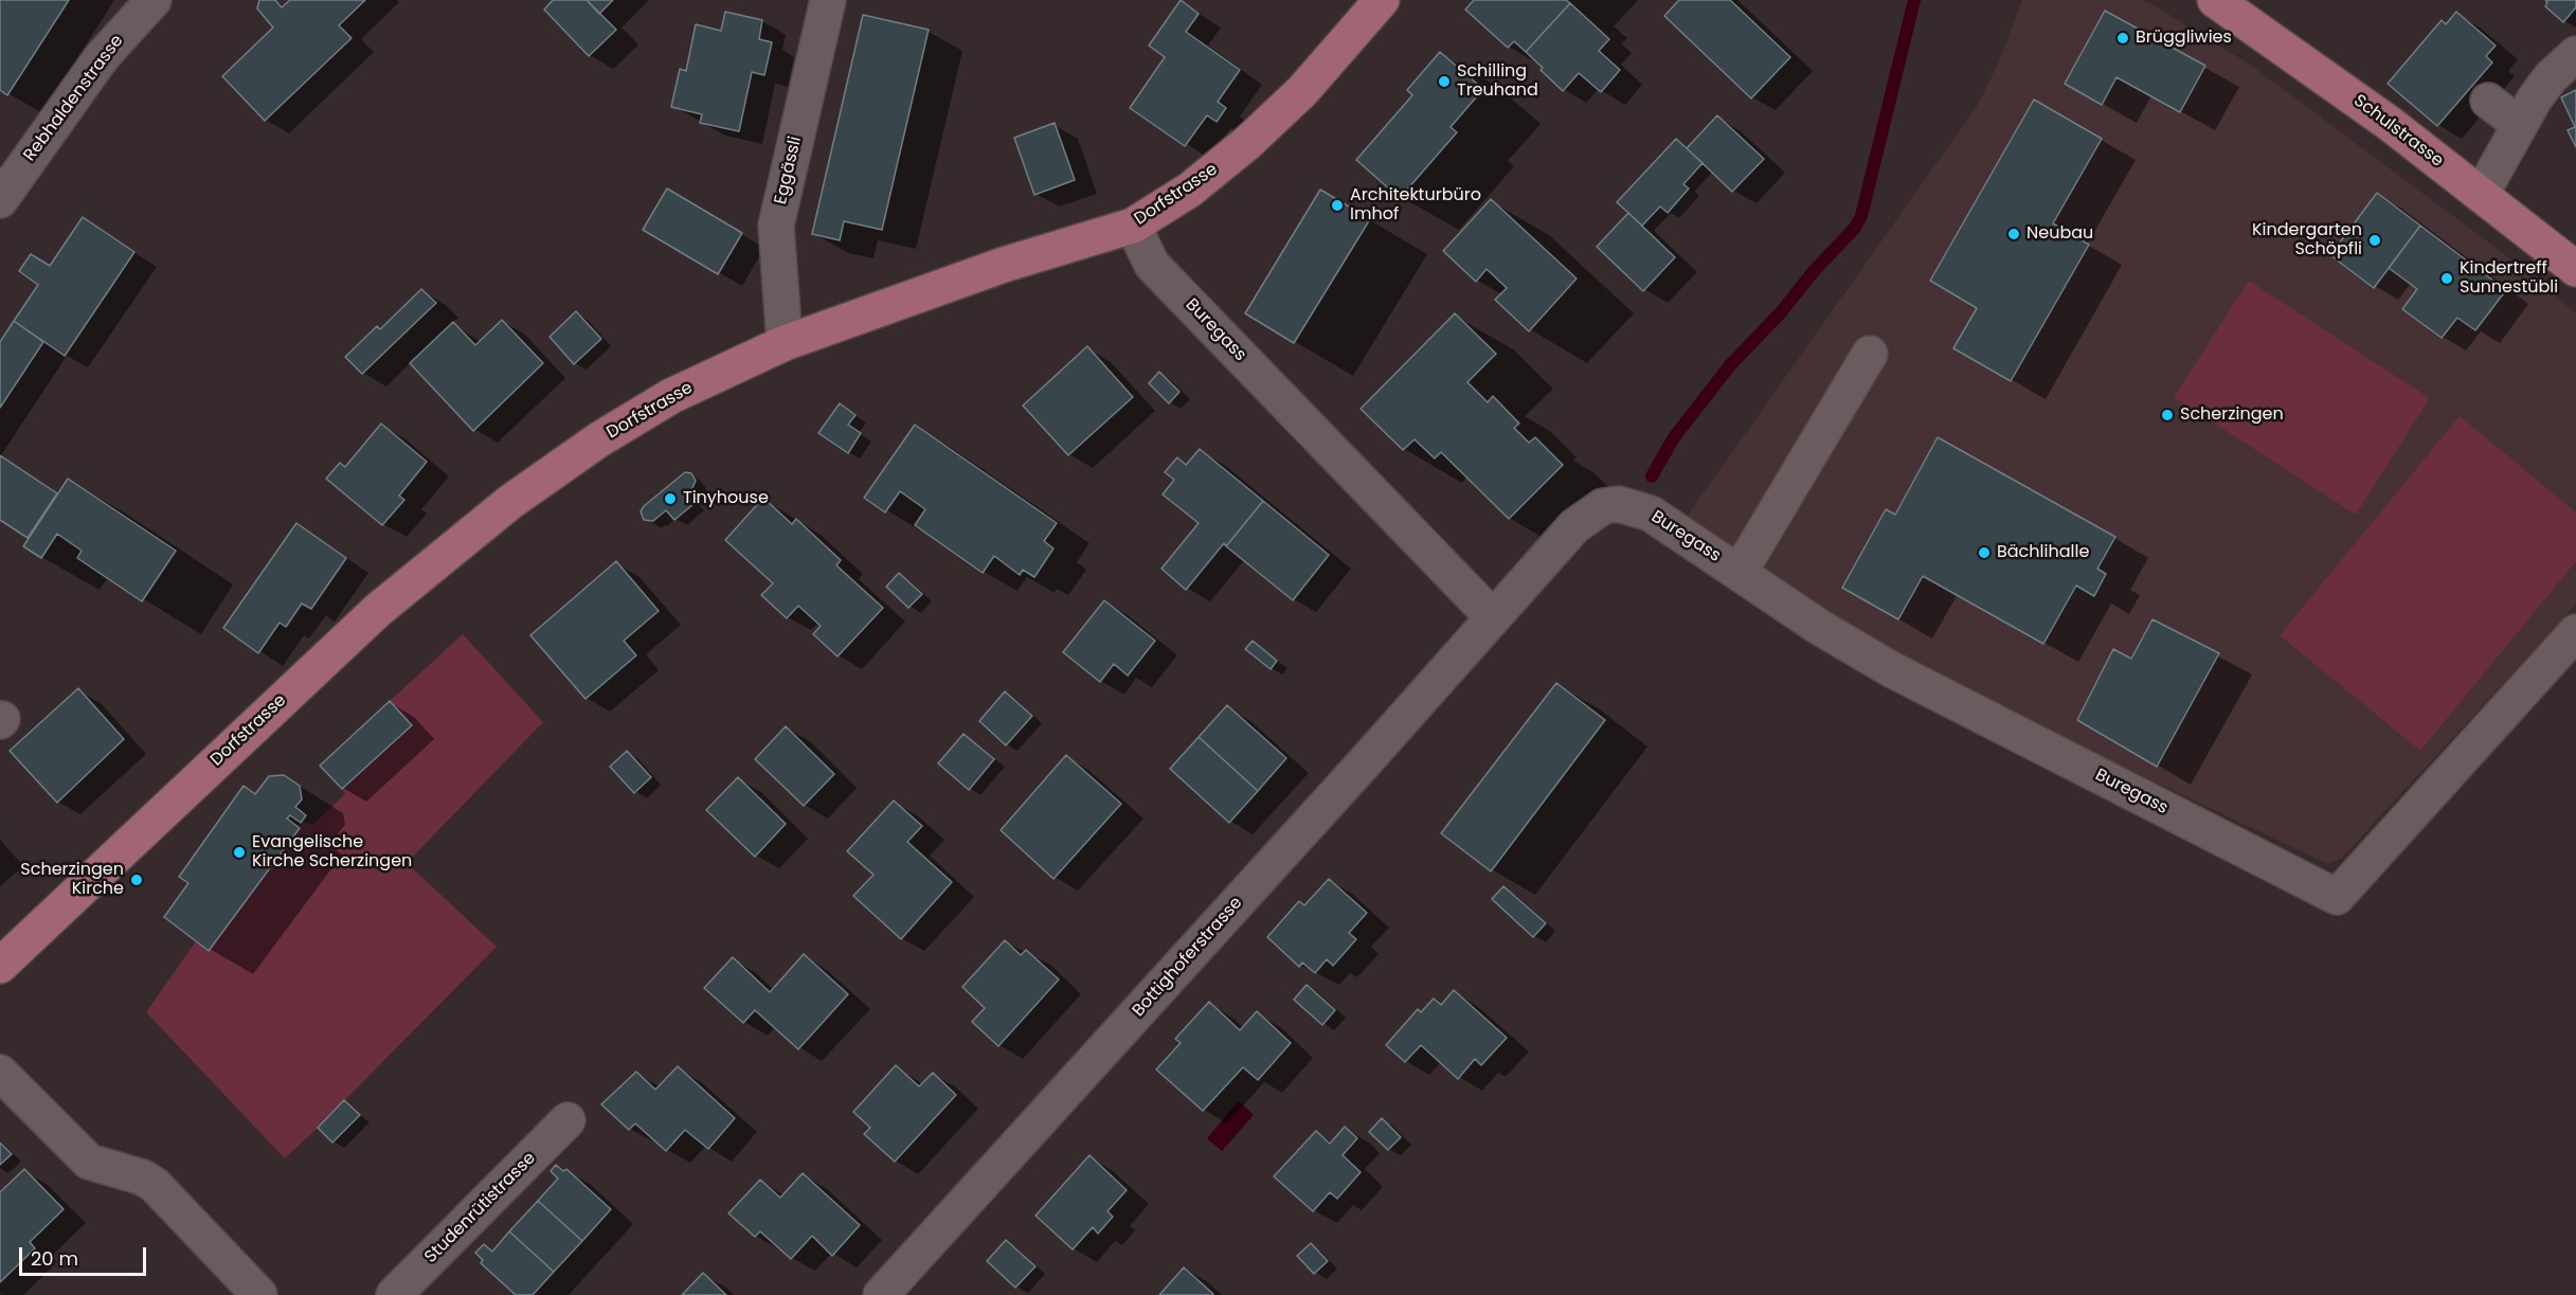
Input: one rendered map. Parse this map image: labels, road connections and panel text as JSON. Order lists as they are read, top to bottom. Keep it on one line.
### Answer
{"streets":{"main road":["Schulstrasse","Dorfstrasse"],"street":["Rebhaldenstrasse","Eggässli","Buregass","Bottighoferstrasse","Studenrütistrasse"]},"crossings":[["Eggässli","Dorfstrasse"],["Dorfstrasse","Buregass"],["Buregass","Bottighoferstrasse"]],"places":["Brüggliwies","Schilling Treuhand","Architekturbüro Imhof","Neubau","Kindergarten Schöpfli","Kindertreff Sunnestübli","Scherzingen","Tinyhouse","Bächlihalle","Evangelische Kirche Scherzingen","Scherzingen Kirche"],"scale_bar":"20 m"}
